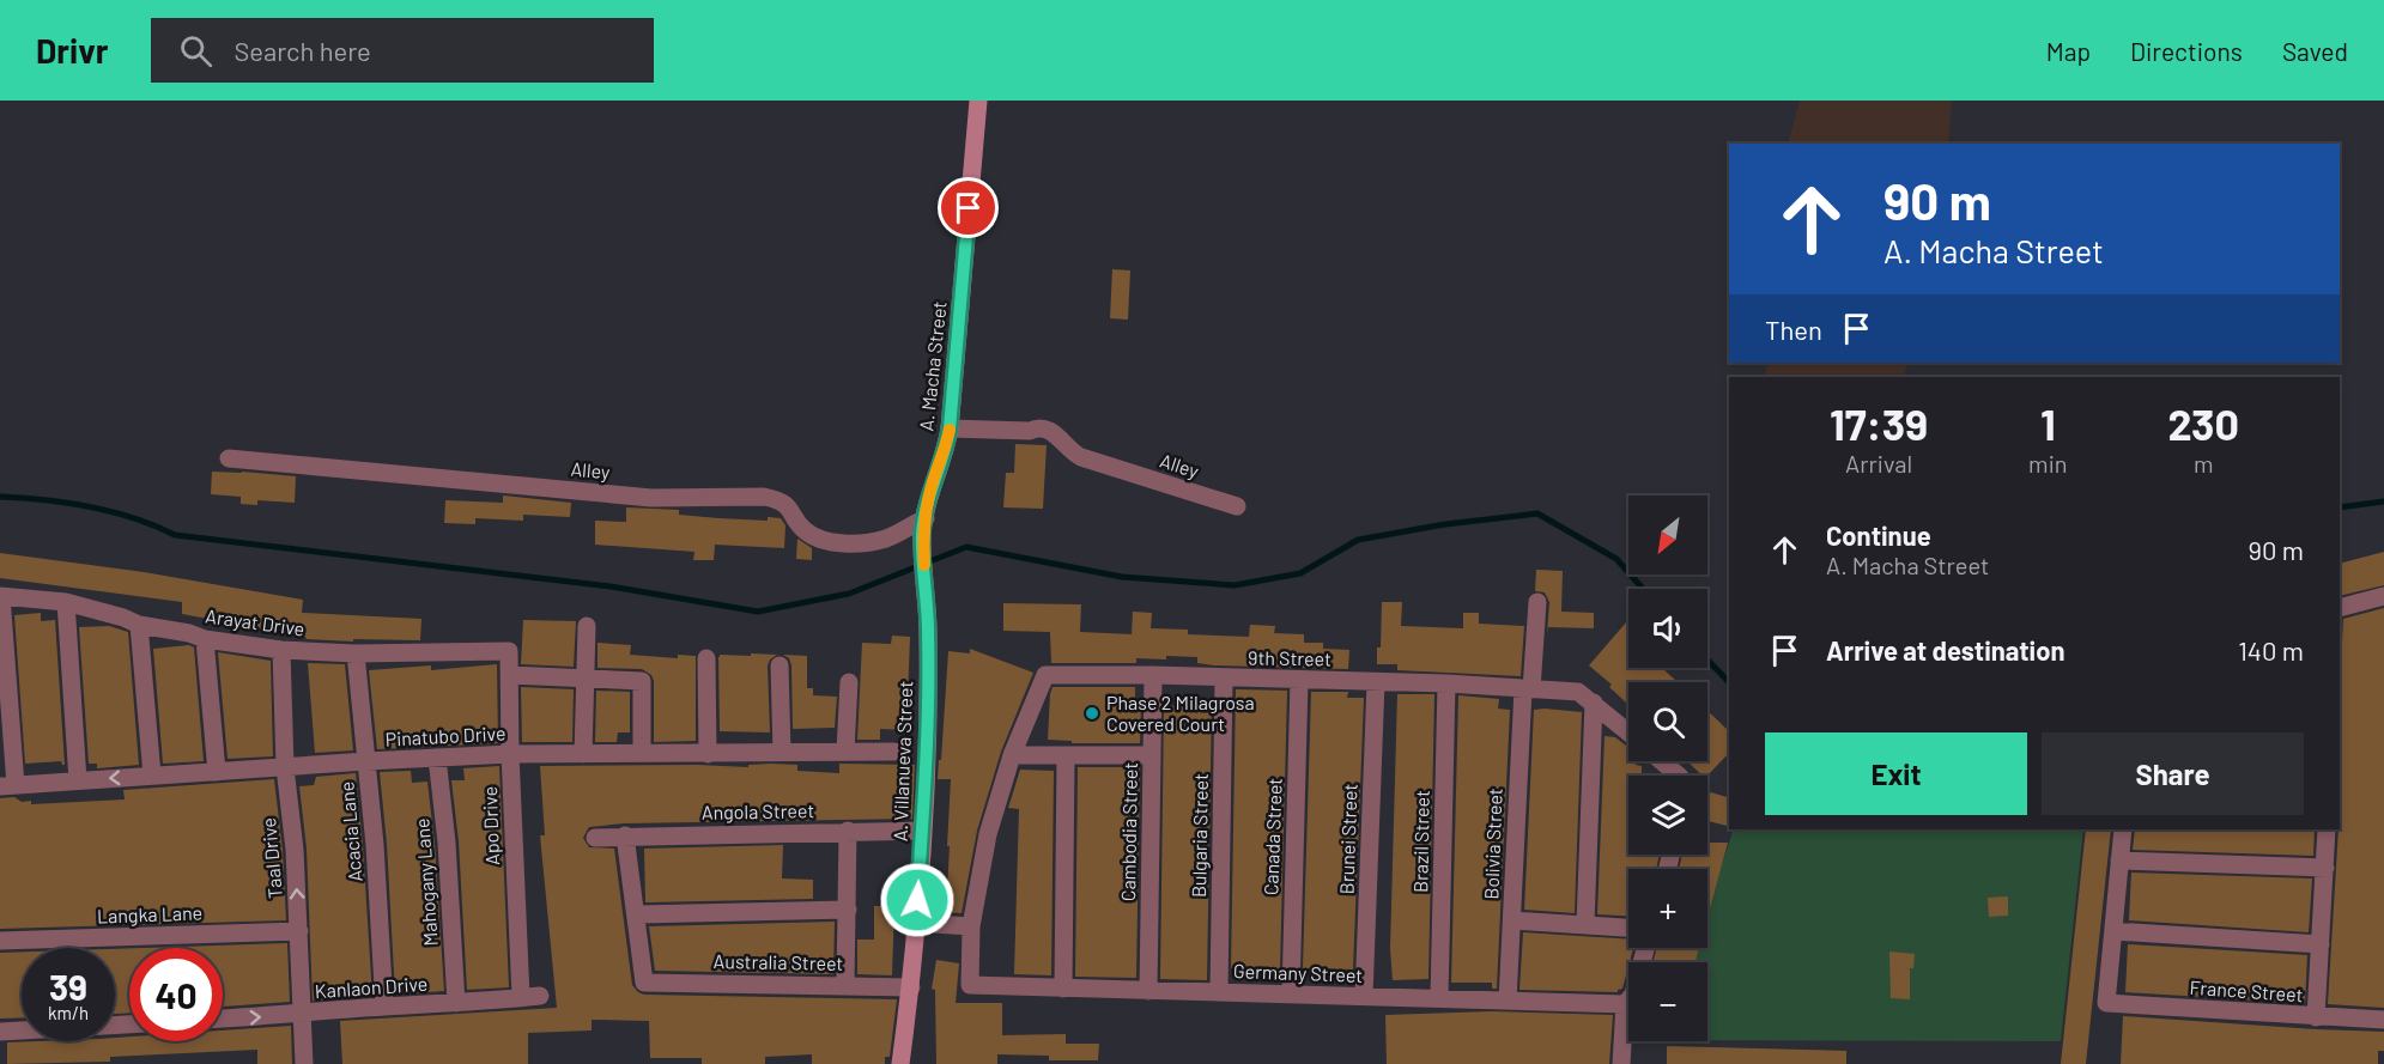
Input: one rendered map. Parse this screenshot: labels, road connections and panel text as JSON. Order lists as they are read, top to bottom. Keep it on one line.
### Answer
{"streets":{"street":["A. Macha Street","Alley","Arayat Drive","9th Street","Pinatubo Drive","A. Villanueva Street","Angola Street","Apo Drive","Acacia Lane","Cambodia Street","Bulgaria Street","Canada Street","Brunei Street","Brazil Street","Bolivia Street","Taal Drive","Mahogany Lane","Langka Lane","Australia Street","Germany Street","Kanlaon Drive","France Street"]},"crossings":[["A. Macha Street","Alley"],["A. Macha Street","A. Villanueva Street"],["Arayat Drive","Apo Drive"],["Arayat Drive","Acacia Lane"],["Arayat Drive","Taal Drive"],["9th Street","Cambodia Street"],["9th Street","Bulgaria Street"],["9th Street","Canada Street"],["9th Street","Brunei Street"],["9th Street","Brazil Street"],["9th Street","Bolivia Street"],["Pinatubo Drive","Apo Drive"],["Pinatubo Drive","Acacia Lane"],["Pinatubo Drive","Taal Drive"],["Pinatubo Drive","Mahogany Lane"],["A. Villanueva Street","Angola Street"],["A. Villanueva Street","Australia Street"],["Apo Drive","Kanlaon Drive"],["Acacia Lane","Kanlaon Drive"],["Cambodia Street","Germany Street"],["Bulgaria Street","Germany Street"],["Canada Street","Germany Street"],["Brunei Street","Germany Street"],["Brazil Street","Germany Street"],["Bolivia Street","Germany Street"],["Taal Drive","Langka Lane"],["Taal Drive","Kanlaon Drive"],["Mahogany Lane","Kanlaon Drive"]],"one_way":["Taal Drive"],"places":["Phase 2 Milagrosa Covered Court"],"north":"bottom left","page":{"header":"Drivr","search":"Search here","nav":["Map","Directions","Saved"],"turn":["90 m","A. Macha Street"],"then":"Then","eta":["17:39","Arrival","1","min","230","m"],"map_buttons":["+","−"],"list":[{"name":"Continue","note":"A. Macha Street","value":"90 m"},{"name":"Arrive at destination","value":"140 m"}],"buttons":["Exit","Share"],"speed":"39 km/h","limit":"40"}}
